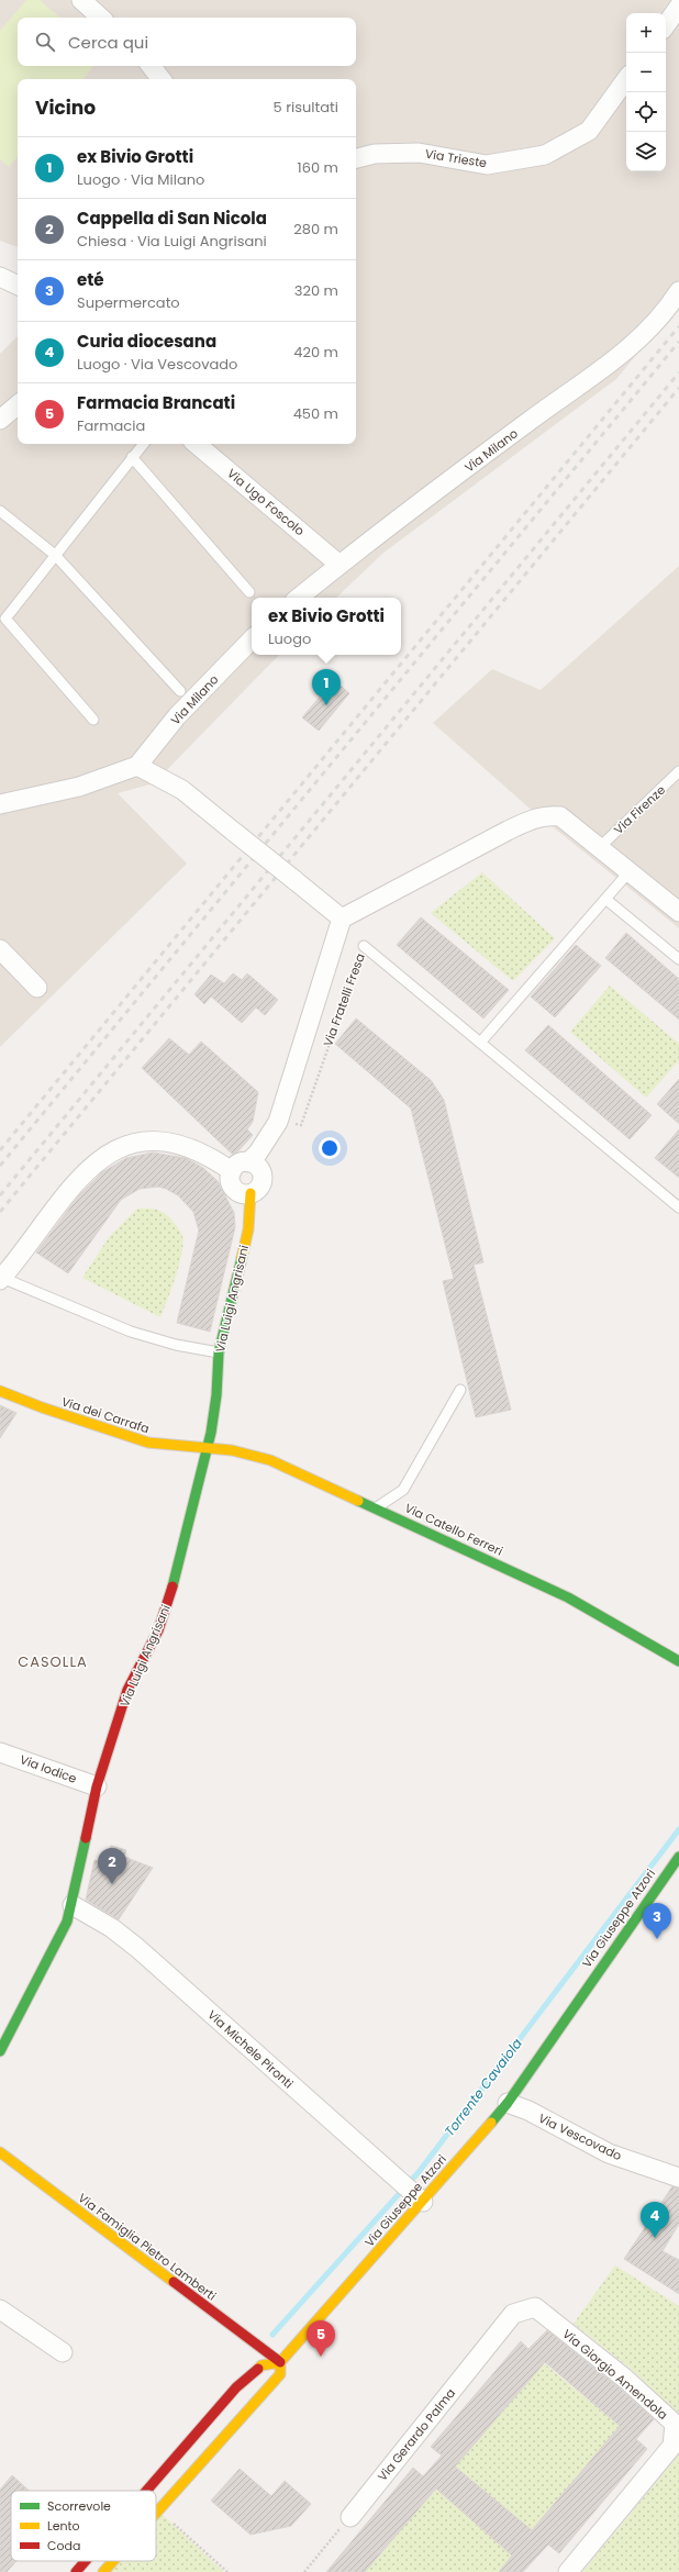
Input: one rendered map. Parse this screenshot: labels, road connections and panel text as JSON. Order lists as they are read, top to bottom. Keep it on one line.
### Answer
{"streets":{"street":["Via Trieste","Via Milano","Via Ugo Foscolo","Via Luigi Angrisani","Via dei Carrafa","Via Catello Ferreri","Via Iodice","Via Giuseppe Atzori","Via Michele Pironti","Via Vescovado","Via Famiglia Pietro Lamberti","Via Giorgio Amendola","Via Gerardo Palma"],"lane":["Via Firenze","Via Fratelli Fresa"]},"crossings":[["Via Milano","Via Ugo Foscolo"],["Via Luigi Angrisani","Via dei Carrafa"],["Via Luigi Angrisani","Via Catello Ferreri"],["Via Luigi Angrisani","Via Iodice"],["Via Luigi Angrisani","Via Michele Pironti"],["Via dei Carrafa","Via Catello Ferreri"],["Via Giuseppe Atzori","Via Michele Pironti"],["Via Giuseppe Atzori","Via Vescovado"],["Via Giuseppe Atzori","Via Famiglia Pietro Lamberti"],["Via Giorgio Amendola","Via Gerardo Palma"]],"districts":["CASOLLA"],"water":["Torrente Cavaiola"],"legend":["Scorrevole","Lento","Coda"],"page":{"map_buttons":["+","−"],"search":"Cerca qui","heading":["Vicino","5 risultati"],"list":[{"mark":"1","name":"ex Bivio Grotti","note":"Luogo · Via Milano","value":"160 m"},{"mark":"2","name":"Cappella di San Nicola","note":"Chiesa · Via Luigi Angrisani","value":"280 m"},{"mark":"3","name":"eté","note":"Supermercato","value":"320 m"},{"mark":"4","name":"Curia diocesana","note":"Luogo · Via Vescovado","value":"420 m"},{"mark":"5","name":"Farmacia Brancati","note":"Farmacia","value":"450 m"}],"popup":["ex Bivio Grotti","Luogo"],"pins":["1","2","3","4","5"]}}
